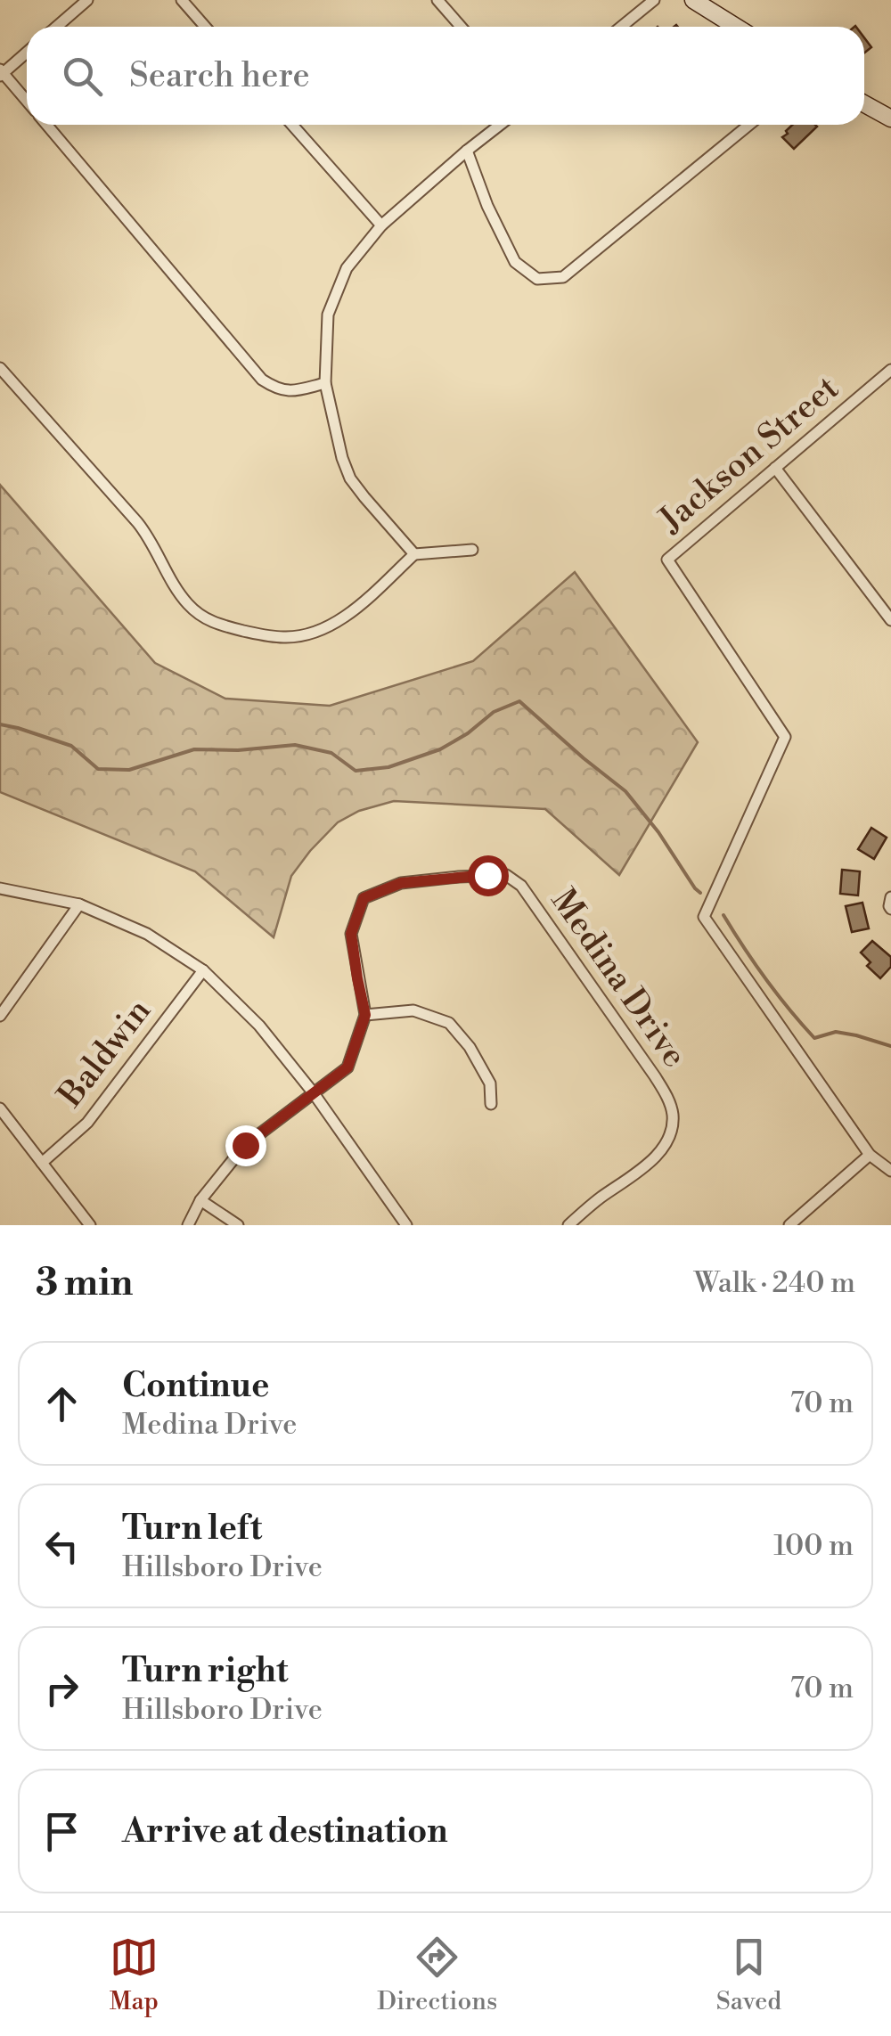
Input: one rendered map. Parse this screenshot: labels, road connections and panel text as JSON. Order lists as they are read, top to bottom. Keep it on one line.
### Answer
{"streets":{"street":["Jackson Street","Medina Drive","Baldwin"]},"page":{"search":"Search here","heading":["3 min","Walk · 240 m"],"list":[["Continue","Medina Drive","70 m"],["Turn left","Hillsboro Drive","100 m"],["Turn right","Hillsboro Drive","70 m"],"Arrive at destination"],"nav":["Map","Directions","Saved"]}}
